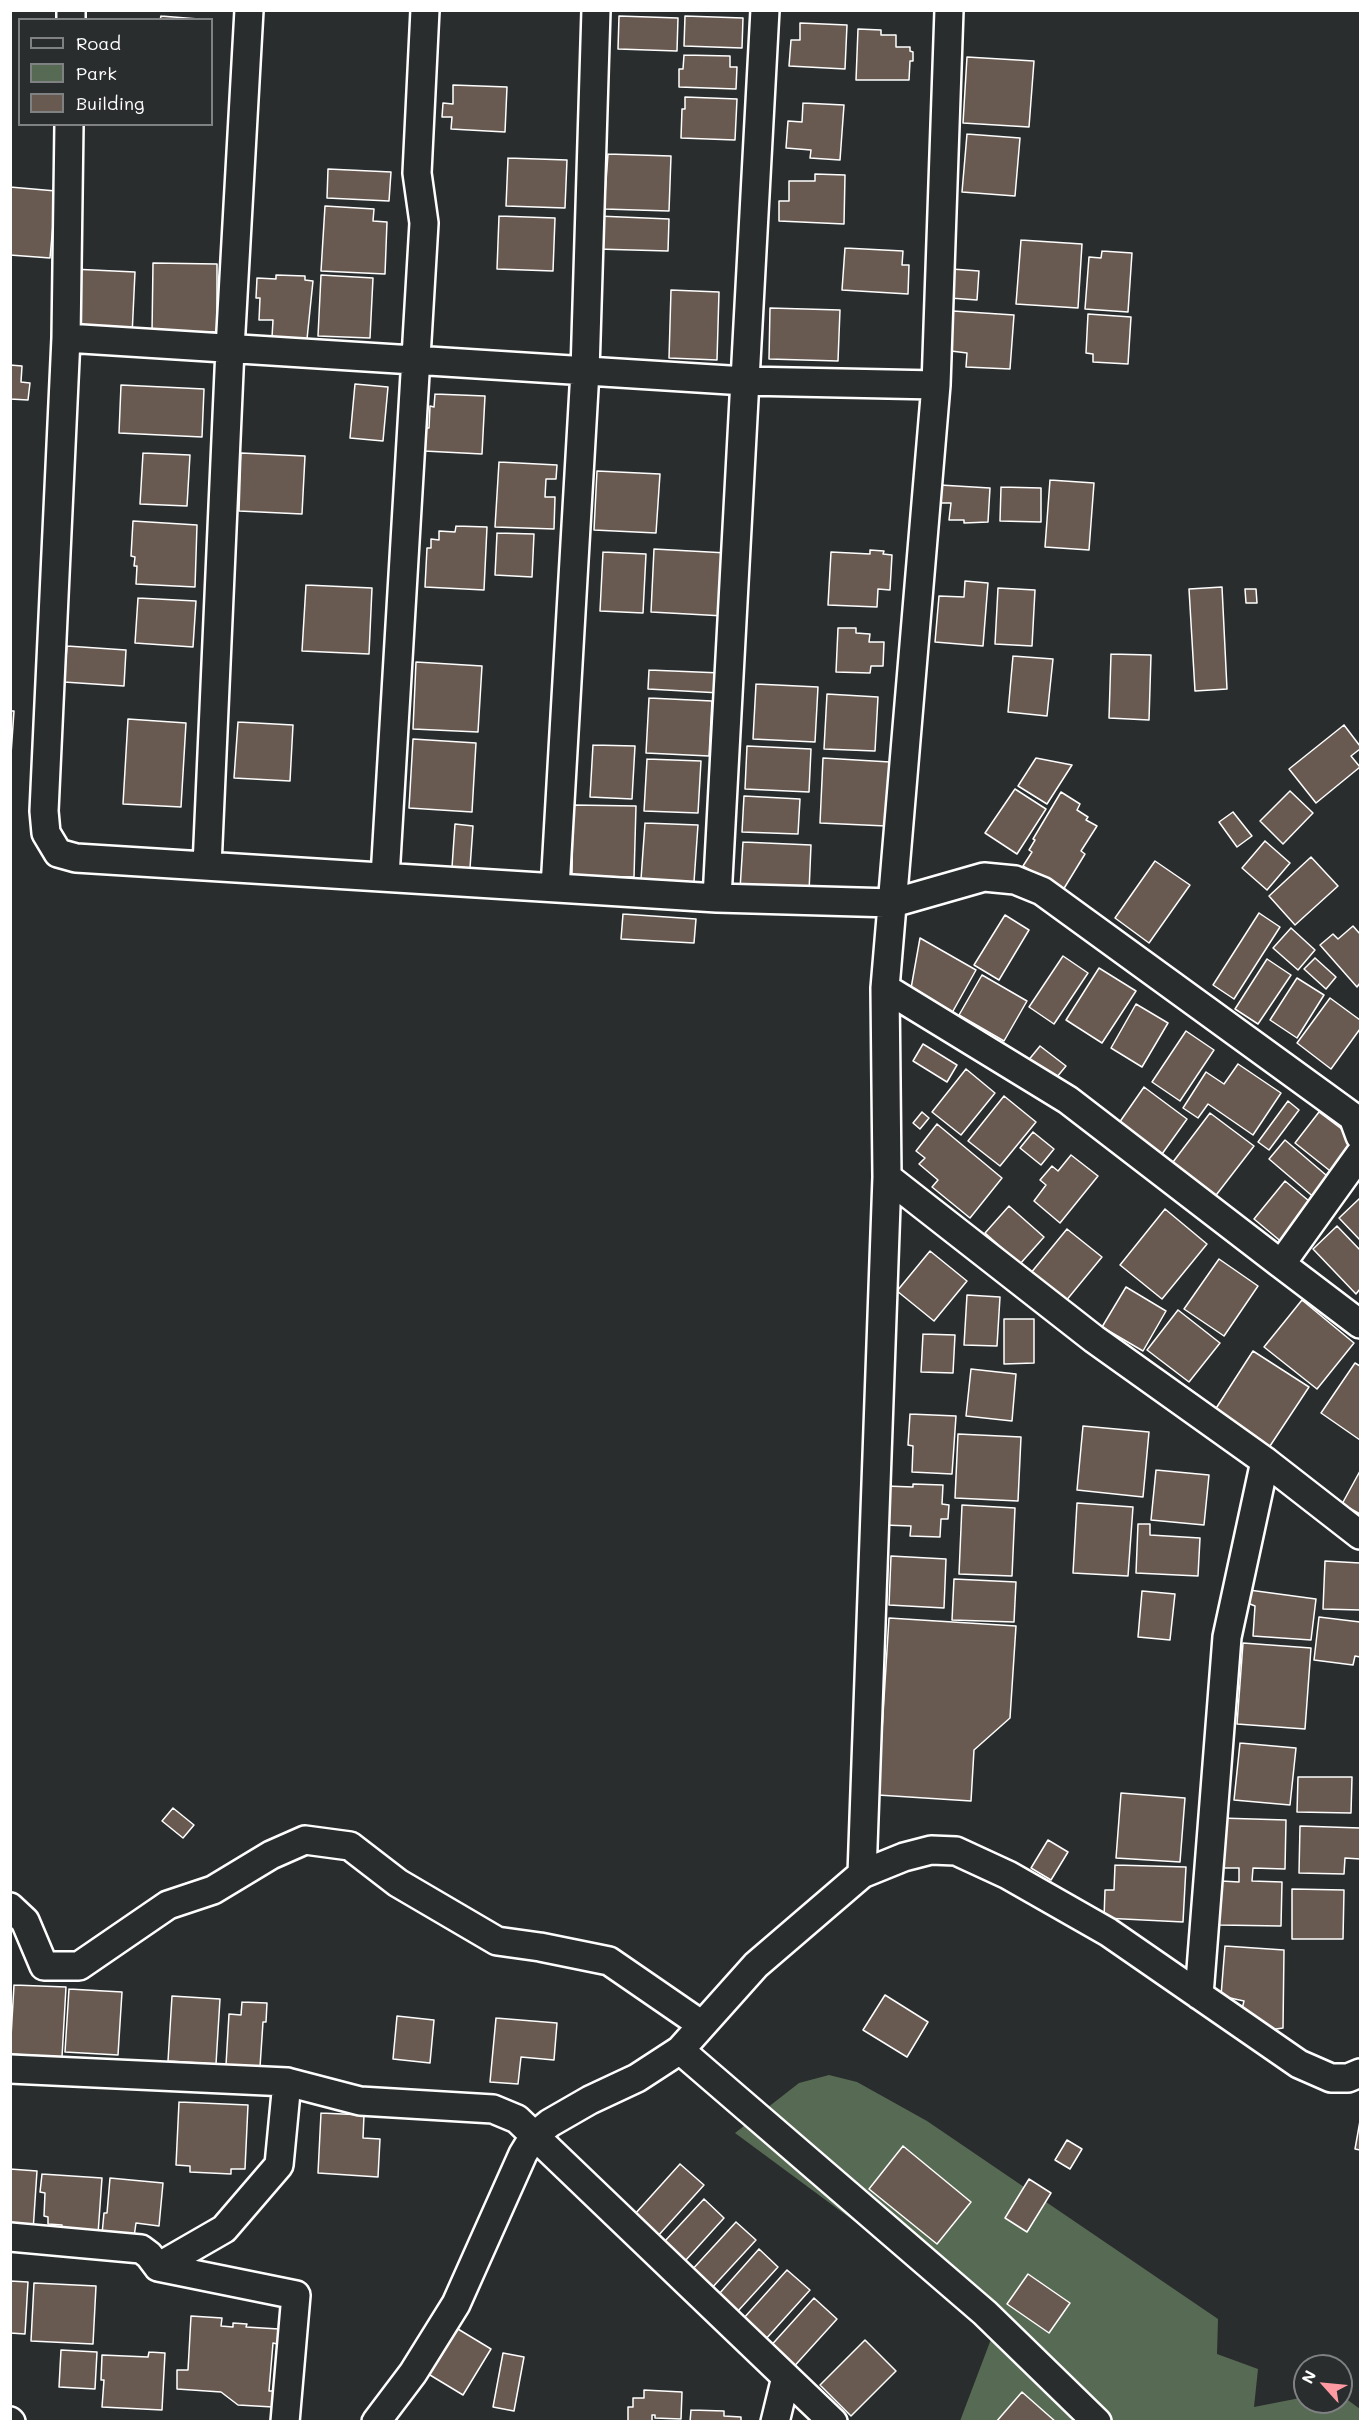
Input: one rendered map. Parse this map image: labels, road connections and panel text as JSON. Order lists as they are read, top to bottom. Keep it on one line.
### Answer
{"legend":["Road","Park","Building"],"north":"top left"}
